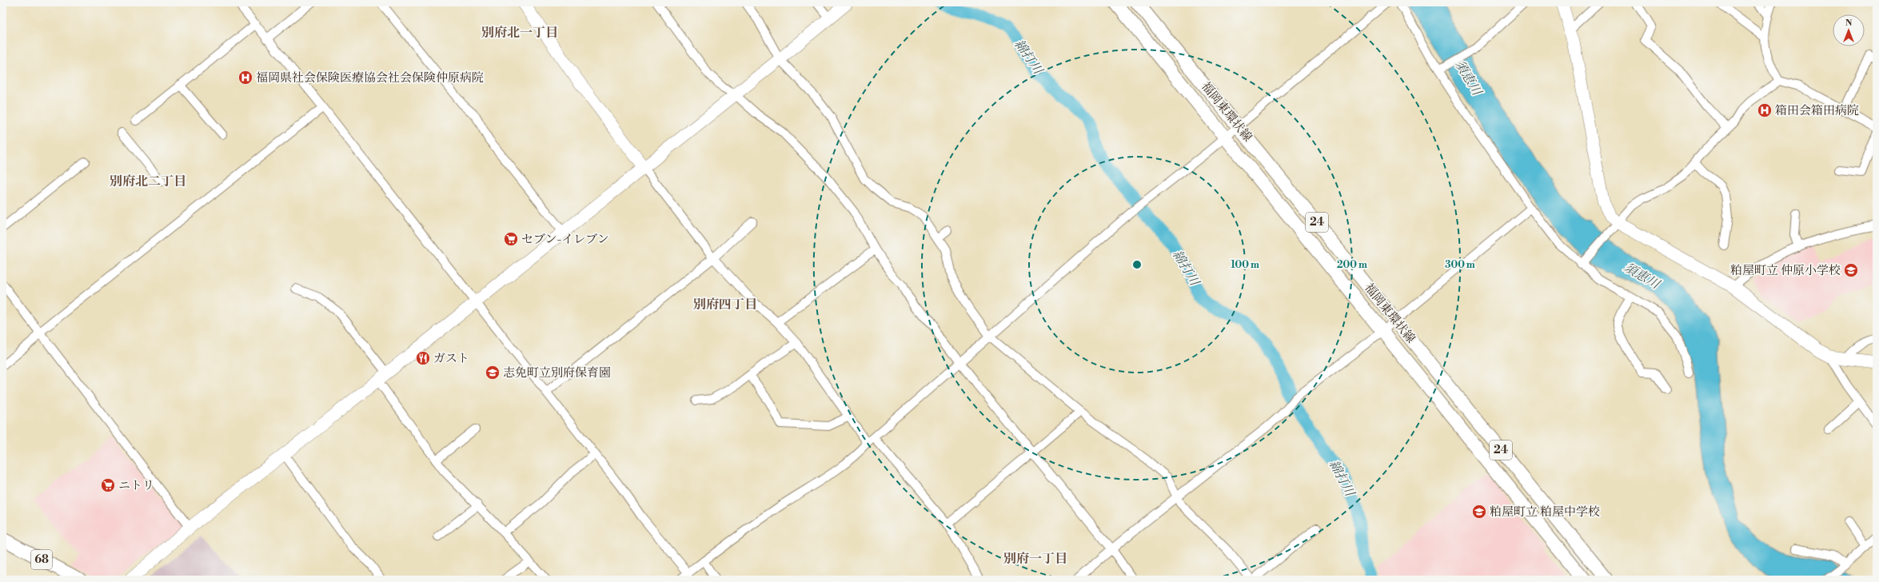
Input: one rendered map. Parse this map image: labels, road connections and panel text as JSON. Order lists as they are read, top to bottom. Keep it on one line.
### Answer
{"streets":{"main road":["福岡東環状線","24","68"]},"districts":["別府北一丁目","別府北二丁目","別府四丁目","別府一丁目"],"water":["綿打川","須恵川"],"places":{"hospital":["福岡県社会保険医療協会社会保険仲原病院","箱田会箱田病院"],"supermarket":["セブン-イレブン","ニトリ"],"school or university":["粕屋町立 仲原小学校","志免町立別府保育園","粕屋町立 粕屋中学校"],"restaurant":["ガスト"]},"north":"top","rings":["100 m","200 m","300 m"]}
